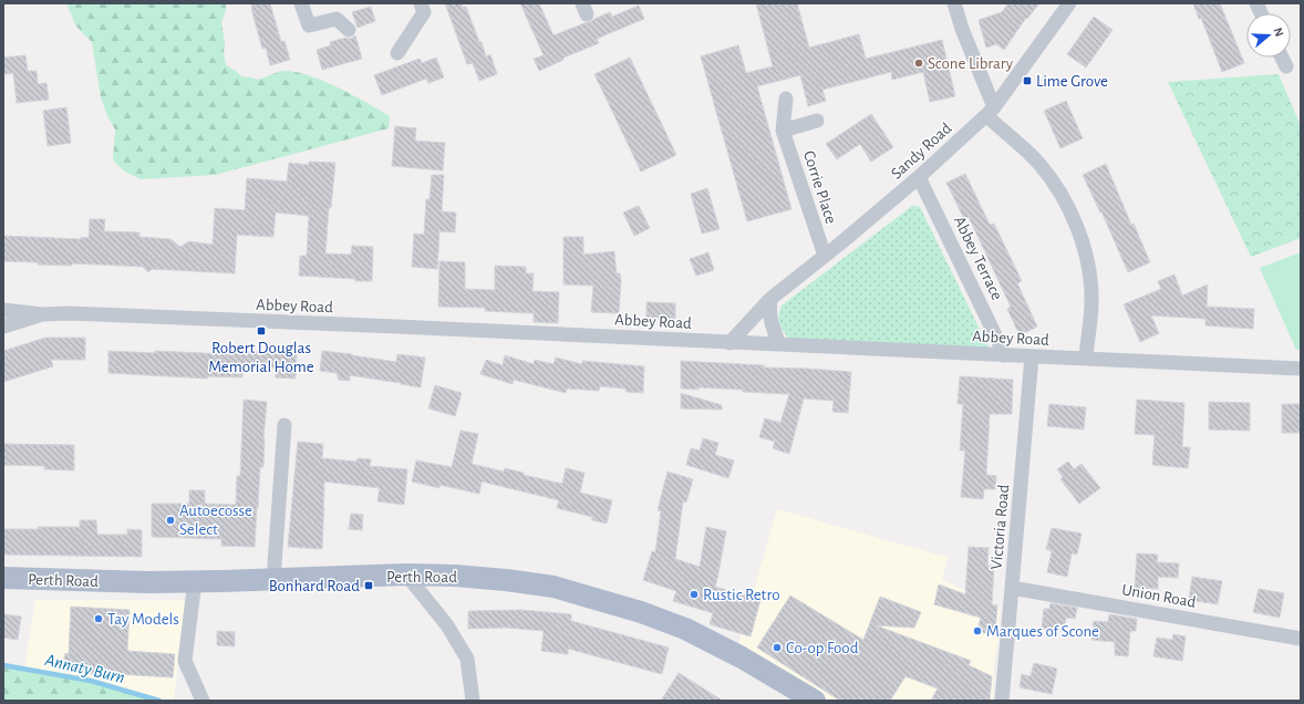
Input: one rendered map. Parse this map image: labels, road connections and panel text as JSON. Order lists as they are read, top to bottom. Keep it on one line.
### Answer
{"streets":{"main road":["Perth Road"],"street":["Sandy Road","Corrie Place","Abbey Terrace","Abbey Road","Victoria Road","Union Road"]},"crossings":[["Sandy Road","Corrie Place"],["Sandy Road","Abbey Terrace"],["Sandy Road","Abbey Road"],["Abbey Terrace","Abbey Road"],["Abbey Road","Victoria Road"],["Victoria Road","Union Road"]],"water":["Annaty Burn"],"places":{"other":["Scone Library","Autoecosse Select","Rustic Retro","Tay Models","Marques of Scone","Co-op Food"],"transit":["Lime Grove","Robert Douglas Memorial Home","Bonhard Road"]},"north":"right"}
